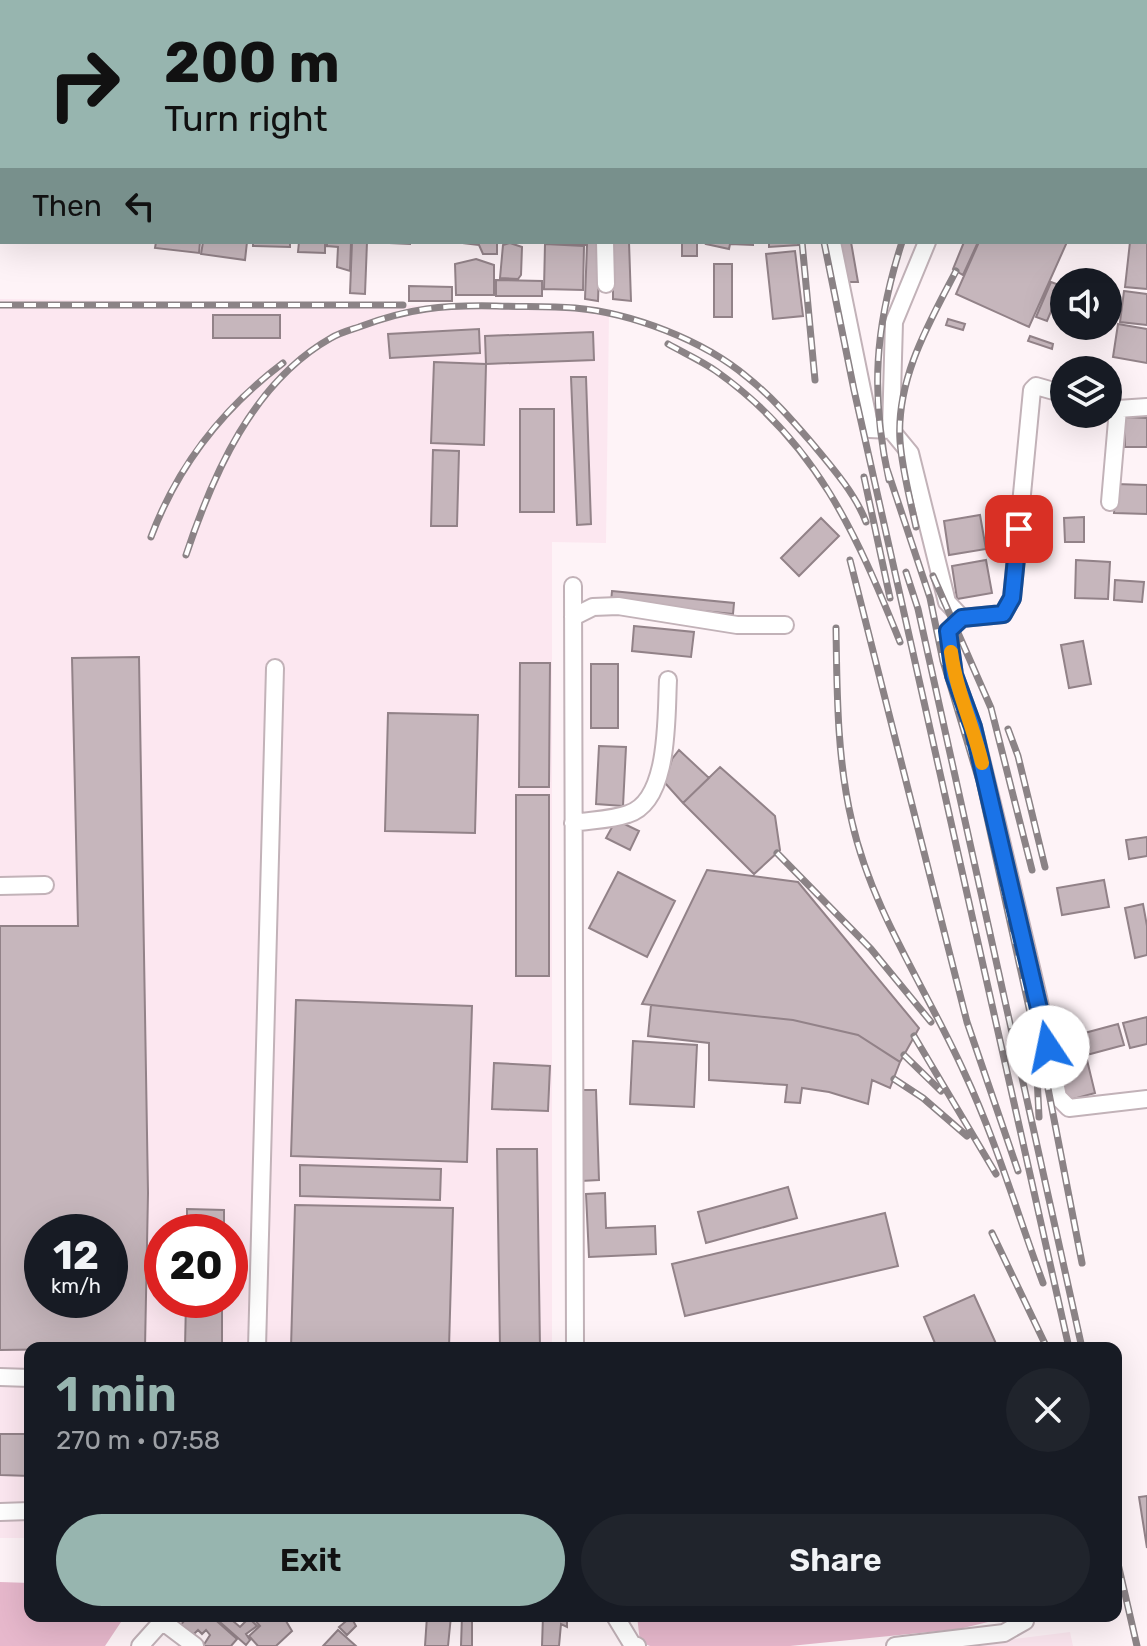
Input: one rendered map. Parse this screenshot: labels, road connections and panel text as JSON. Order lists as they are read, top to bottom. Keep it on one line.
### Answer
{"page":{"turn":["200 m","Turn right"],"then":"Then","speed":"12 km/h","limit":"20","heading":["1 min","270 m · 07:58"],"buttons":["Exit","Share"]}}
